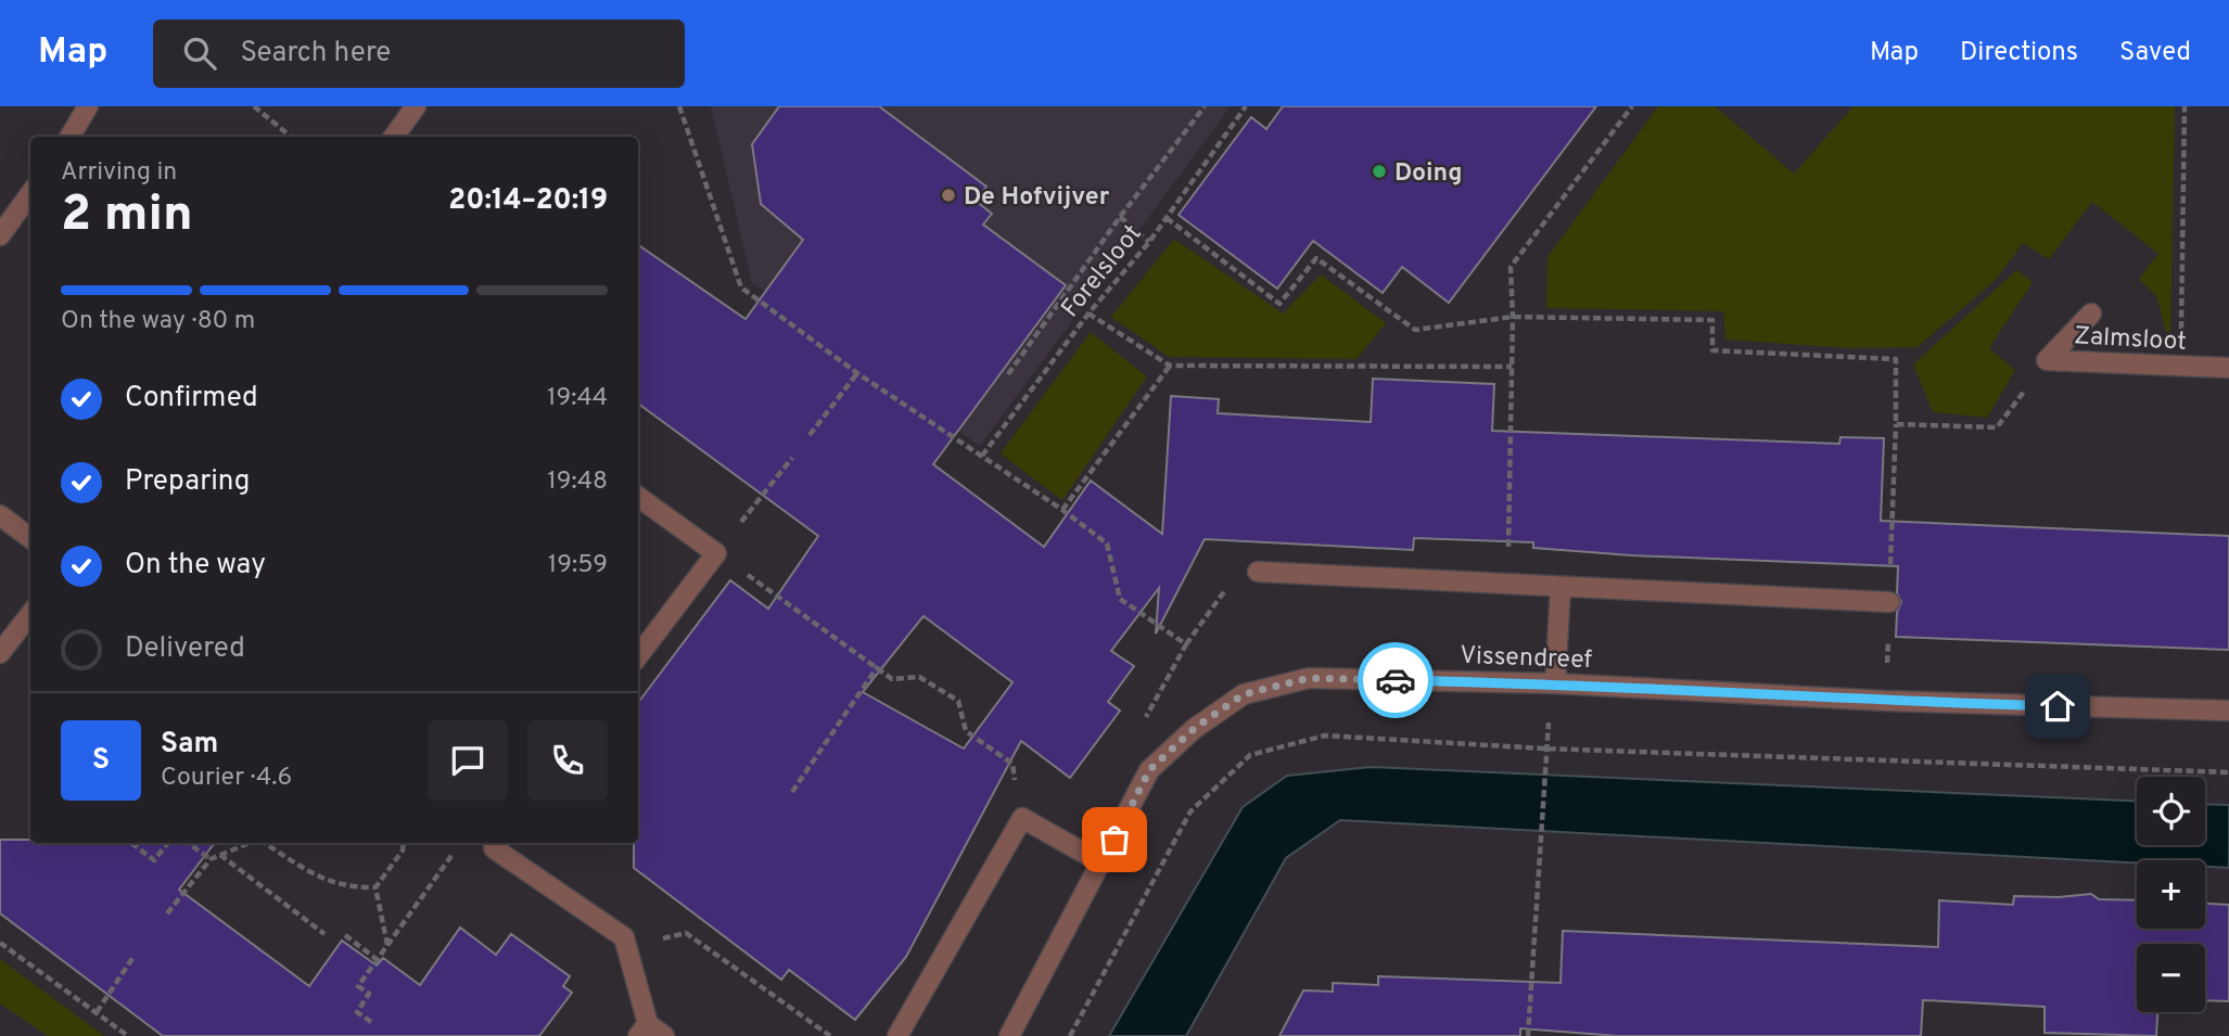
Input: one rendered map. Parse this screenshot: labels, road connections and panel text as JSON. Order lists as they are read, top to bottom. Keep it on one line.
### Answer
{"streets":{"street":["Zalmsloot","Vissendreef"],"path":["Forelsloot"]},"places":["Doing","De Hofvijver"],"page":{"header":"Map","search":"Search here","nav":["Map","Directions","Saved"],"heading":["2 min","Arriving in","20:14–20:19"],"panel":["Sam","Courier · 4.6"],"bar":"On the way · 80 m","list":[["Confirmed","19:44"],["Preparing","19:48"],["On the way","19:59"],"Delivered"],"round":"S","map_buttons":["+","−"]}}
